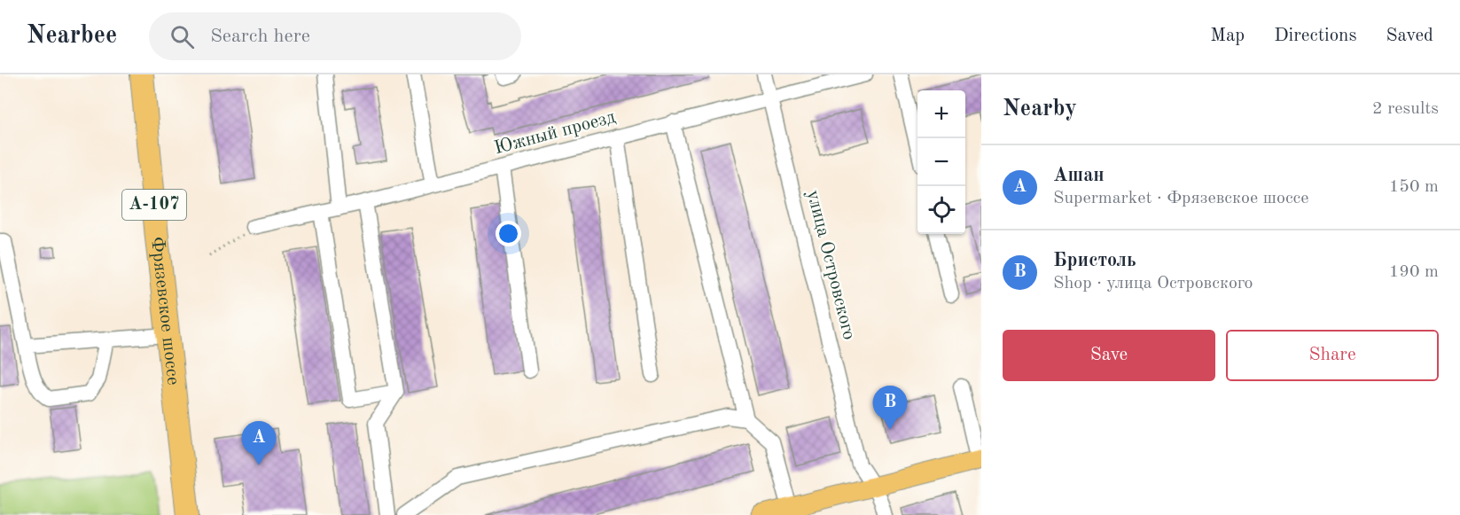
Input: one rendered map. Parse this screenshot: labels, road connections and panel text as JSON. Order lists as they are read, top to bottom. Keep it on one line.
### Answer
{"streets":{"highway":["А-107","Фрязевское шоссе"],"street":["Южный проезд","улица Островского"]},"crossings":[["Южный проезд","улица Островского"]],"page":{"header":"Nearbee","search":"Search here","nav":["Map","Directions","Saved"],"heading":["Nearby","2 results"],"map_buttons":["+","−"],"list":[{"mark":"A","name":"Ашан","note":"Supermarket · Фрязевское шоссе","value":"150 m"},{"mark":"B","name":"Бристоль","note":"Shop · улица Островского","value":"190 m"}],"buttons":["Save","Share"],"pins":["B","A"]}}
